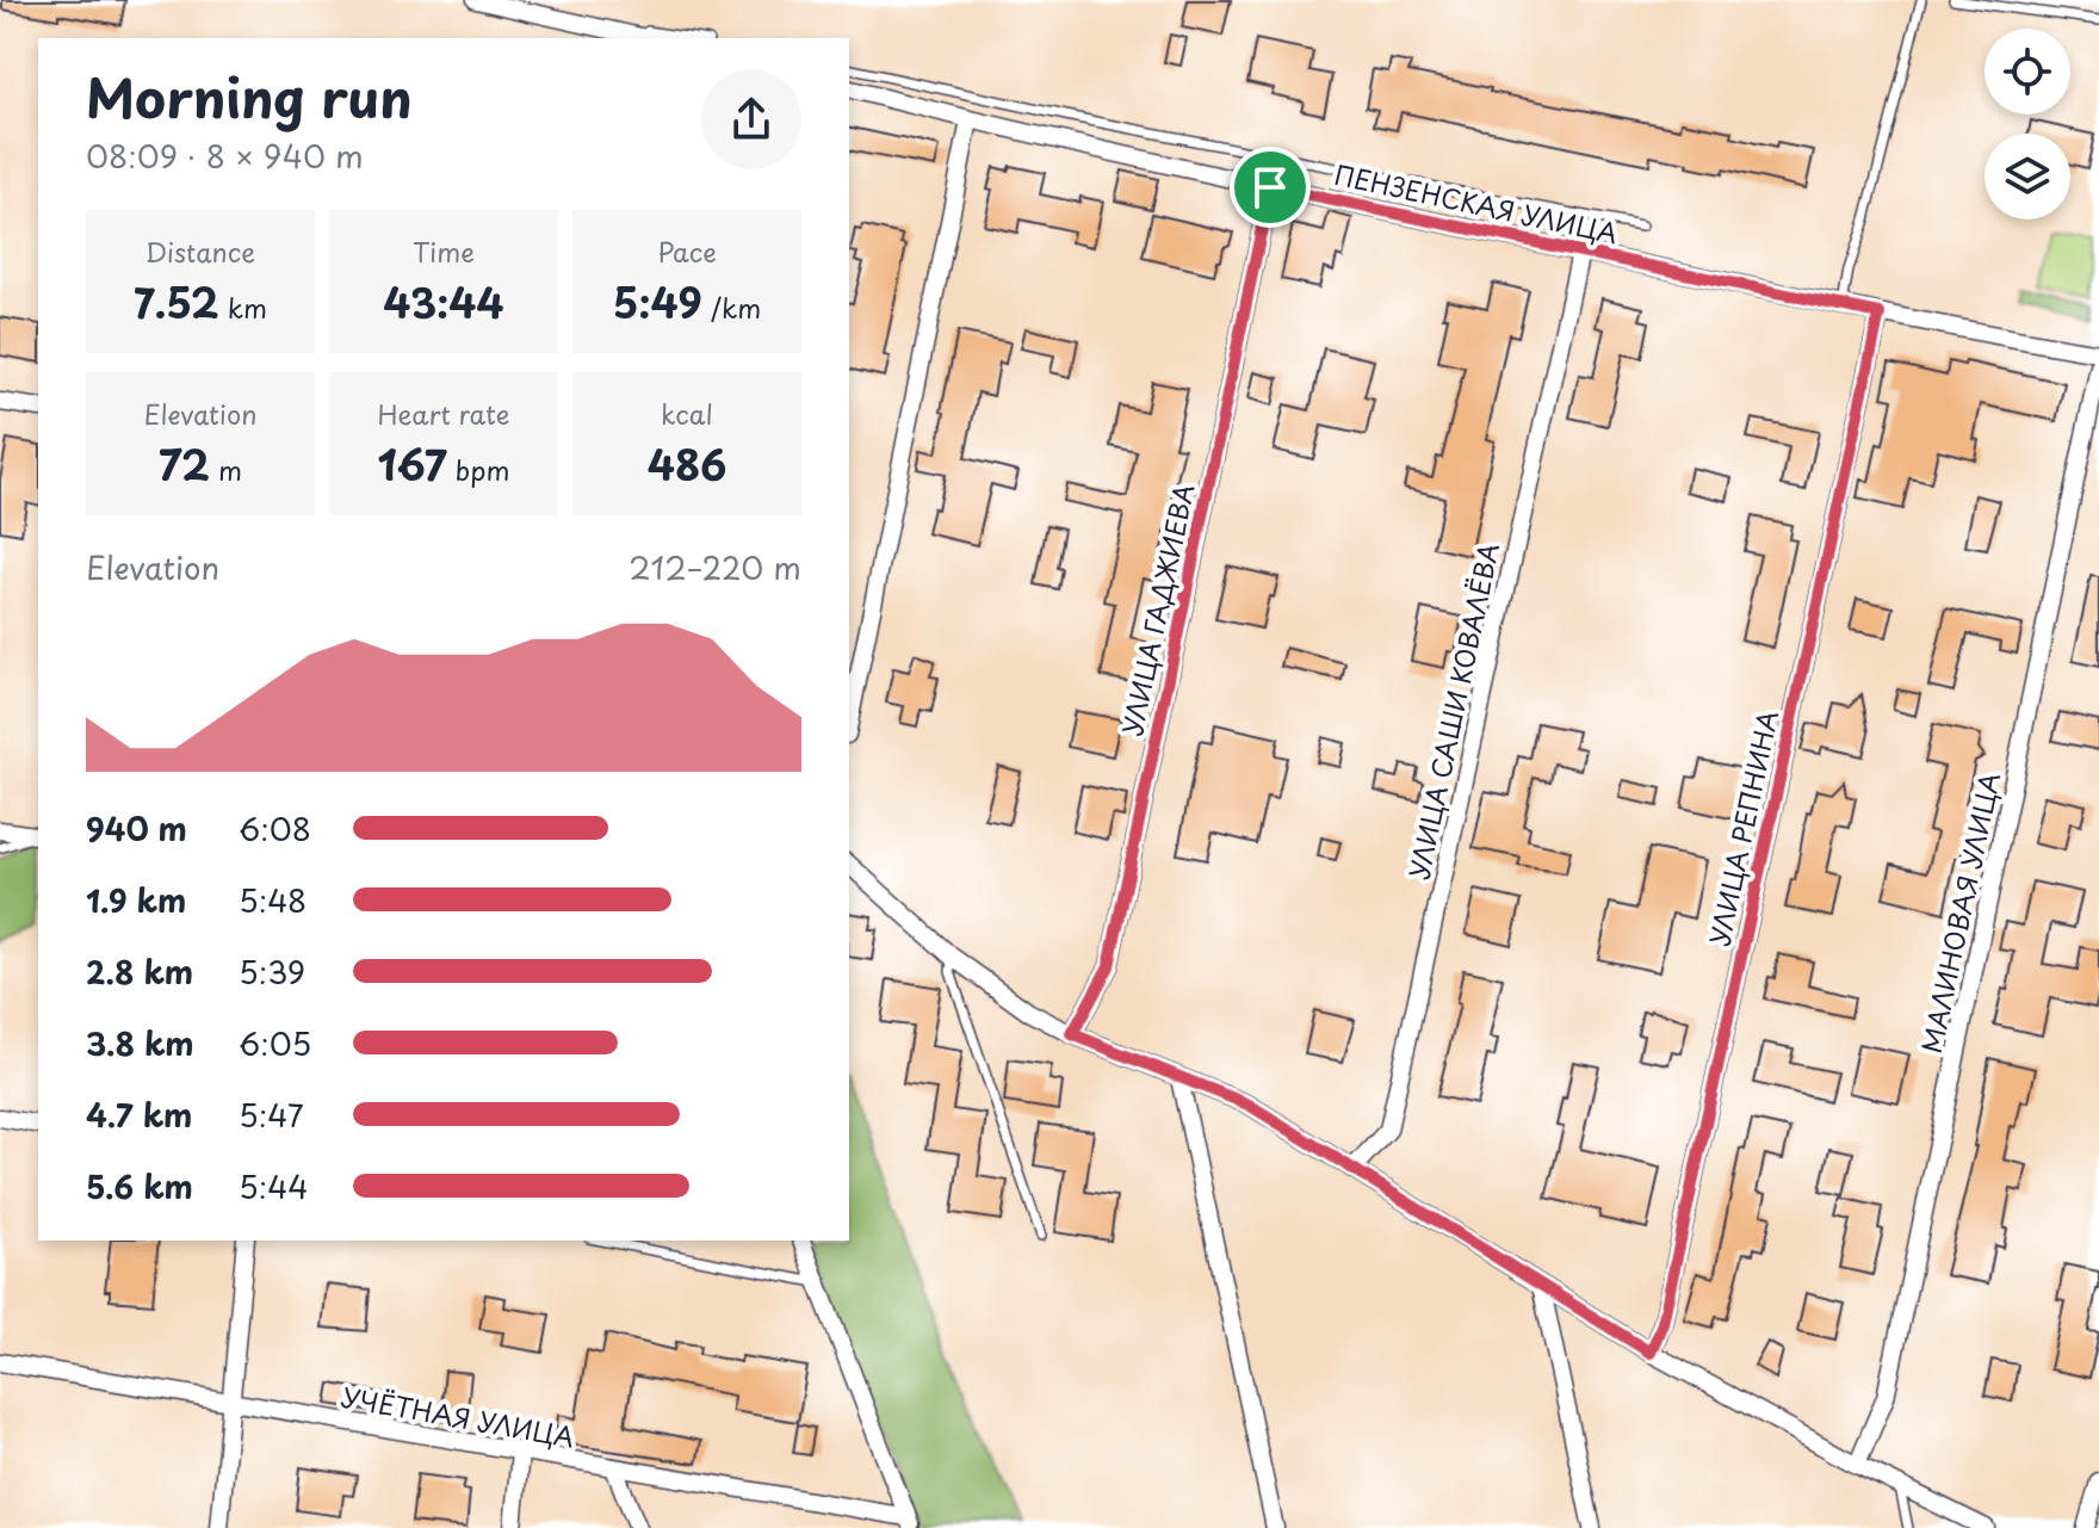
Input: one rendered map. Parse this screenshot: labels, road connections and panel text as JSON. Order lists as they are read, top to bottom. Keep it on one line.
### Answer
{"streets":{"street":["ПЕНЗЕНСКАЯ УЛИЦА","УЛИЦА ГАДЖИЕВА","УЛИЦА САШИ КОВАЛЁВА","УЛИЦА РЕПНИНА","МАЛИНОВАЯ УЛИЦА","УЧЁТНАЯ УЛИЦА"]},"crossings":[["ПЕНЗЕНСКАЯ УЛИЦА","УЛИЦА ГАДЖИЕВА"],["ПЕНЗЕНСКАЯ УЛИЦА","УЛИЦА САШИ КОВАЛЁВА"],["ПЕНЗЕНСКАЯ УЛИЦА","УЛИЦА РЕПНИНА"]],"page":{"heading":["Morning run","08:09 · 8 × 940 m"],"stats":[["Distance","7.52 km"],["Time","43:44"],["Pace","5:49 /km"],["Elevation","72 m"],["Heart rate","167 bpm"],["kcal","486"]],"chart":["Elevation","212–220 m"],"list":[{"name":"940 m","note":"6:08"},{"name":"1.9 km","note":"5:48"},{"name":"2.8 km","note":"5:39"},{"name":"3.8 km","note":"6:05"},{"name":"4.7 km","note":"5:47"},{"name":"5.6 km","note":"5:44"}]}}
